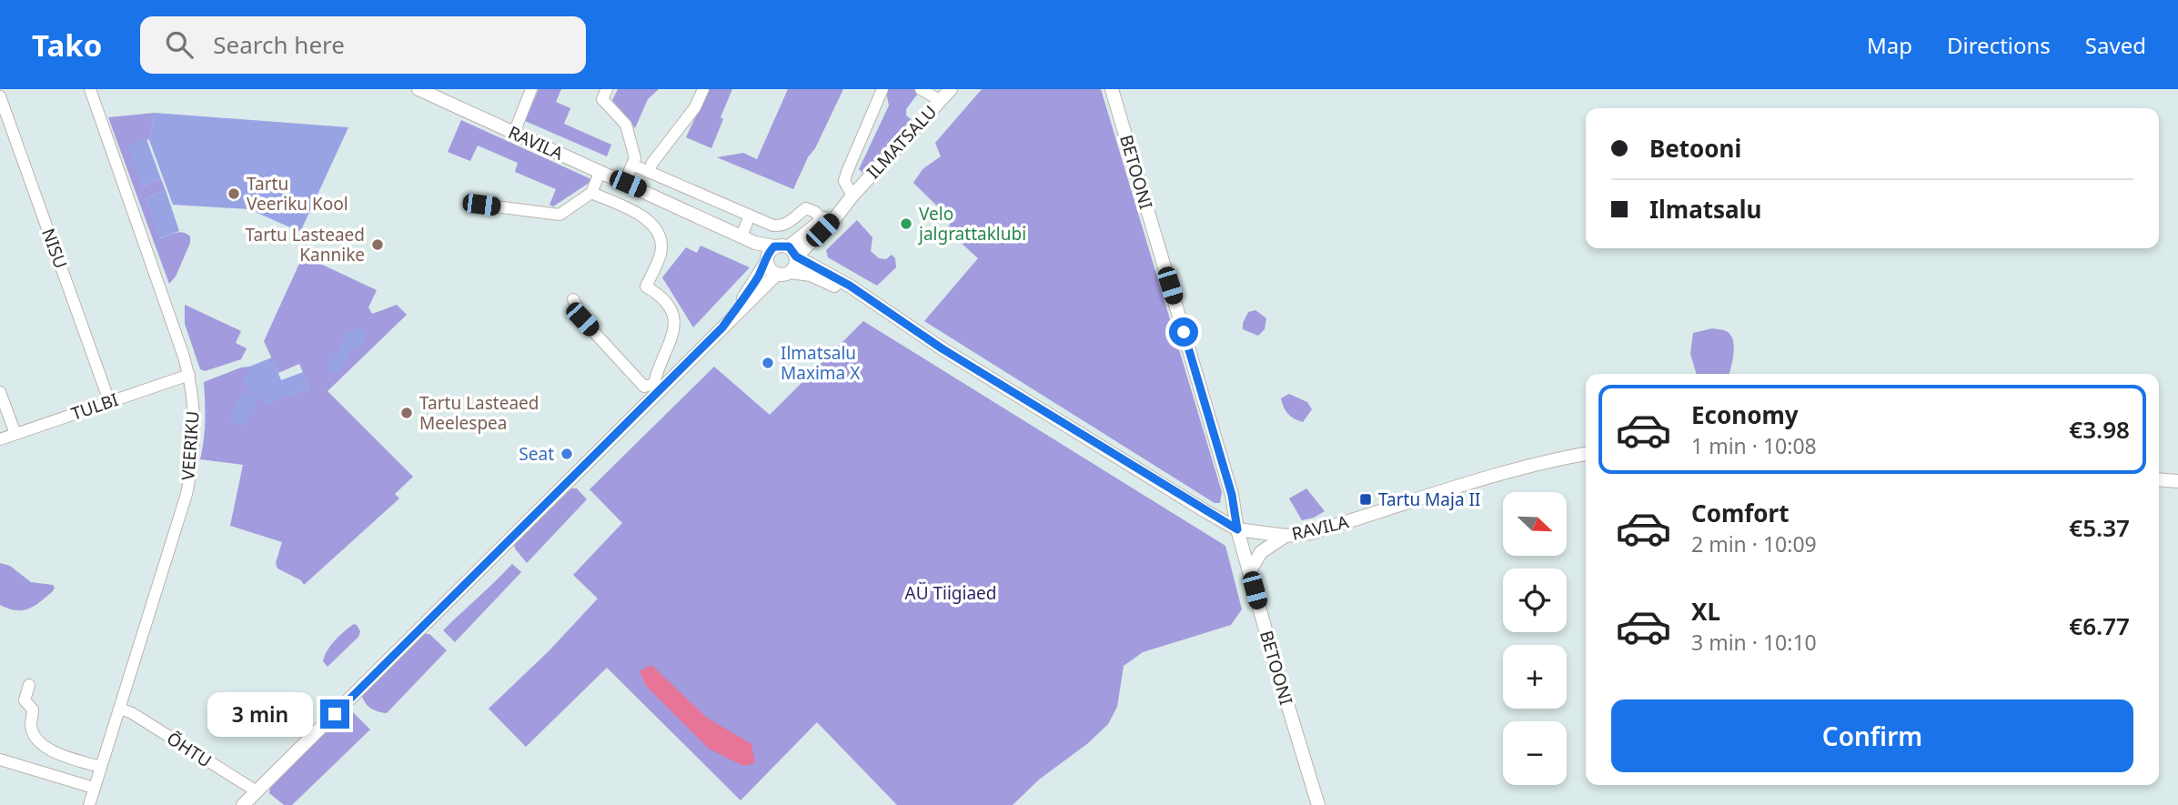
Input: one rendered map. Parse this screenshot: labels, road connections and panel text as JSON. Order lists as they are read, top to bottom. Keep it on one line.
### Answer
{"streets":{"street":["ILMATSALU","RAVILA","BETOONI","NISU","TULBI","VEERIKU","ÕHTU"]},"crossings":[["ILMATSALU","RAVILA"],["RAVILA","BETOONI"],["NISU","TULBI"],["TULBI","VEERIKU"],["VEERIKU","ÕHTU"]],"parks":["AÜ Tiigiaed"],"places":{"other":["Tartu Veeriku Kool","Velo jalgrattaklubi","Tartu Lasteaed Kannike","Ilmatsalu Maxima X","Tartu Lasteaed Meelespea","Seat"],"transit":["Tartu Maja II"]},"north":"bottom right","page":{"header":"Tako","search":"Search here","nav":["Map","Directions","Saved"],"banner":["Betooni","Ilmatsalu"],"list":[{"name":"Economy","note":"1 min · 10:08","value":"€3.98"},{"name":"Comfort","note":"2 min · 10:09","value":"€5.37"},{"name":"XL","note":"3 min · 10:10","value":"€6.77"}],"map_buttons":["+","−"],"buttons":"Confirm","bubble":"3 min"}}
